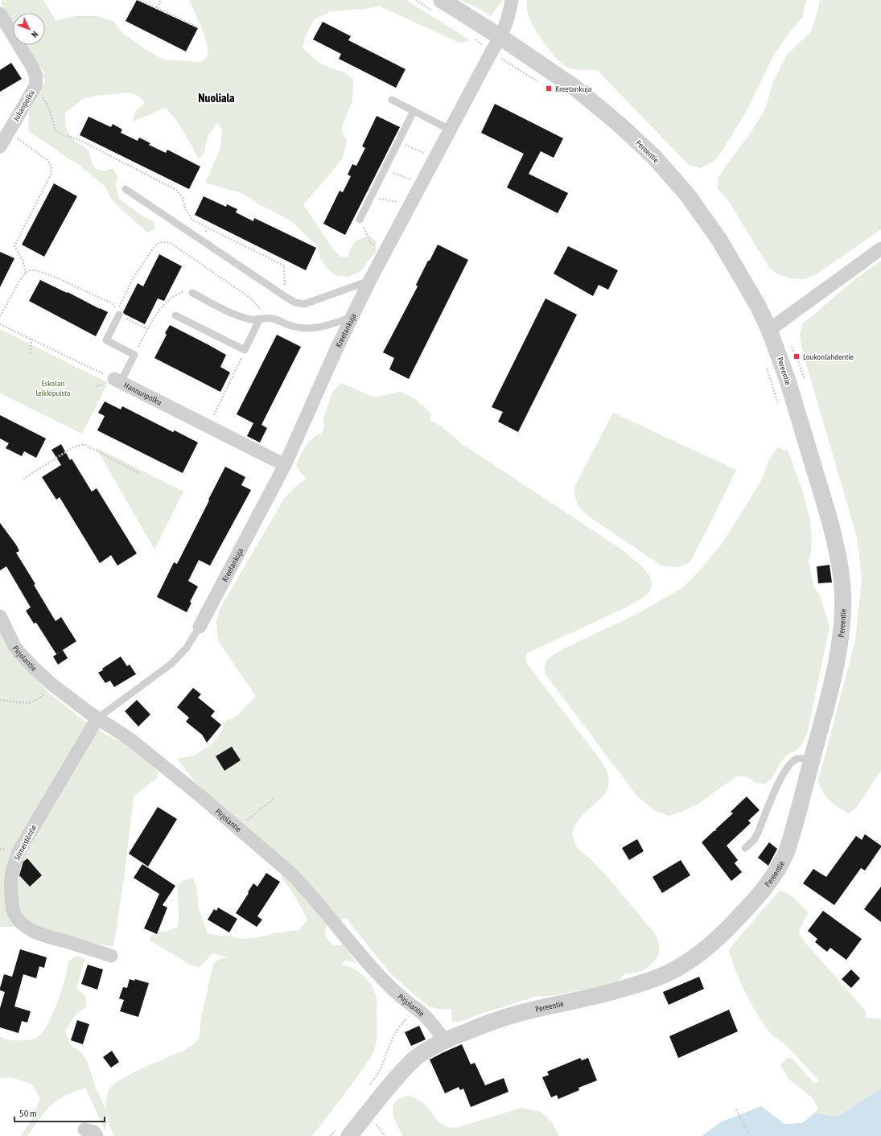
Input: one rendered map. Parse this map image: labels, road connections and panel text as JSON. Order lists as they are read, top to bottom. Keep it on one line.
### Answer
{"streets":{"street":["Jukanpolku","Pereentie","Kreetankuja","Hannunpolku","Pirjolantie","Siimeistöntie"]},"crossings":[["Pereentie","Kreetankuja"],["Pereentie","Pirjolantie"],["Kreetankuja","Hannunpolku"],["Pirjolantie","Siimeistöntie"]],"districts":["Nuoliala"],"parks":["Eskolan leikkipuisto"],"places":{"transit":["Kreetankuja","Loukonlahdentie"]},"scale_bar":"50 m","north":"bottom right"}
